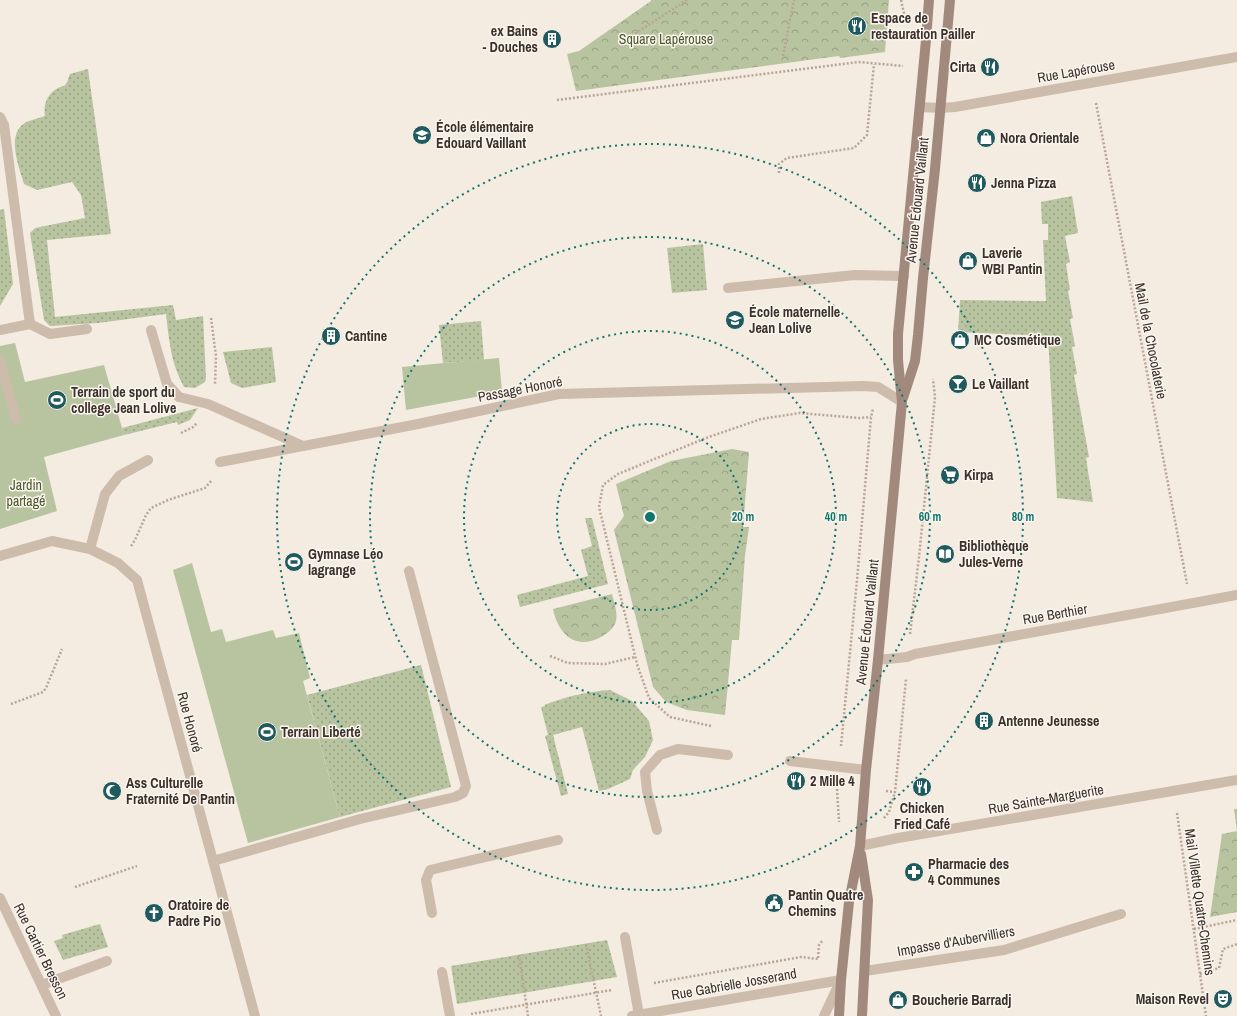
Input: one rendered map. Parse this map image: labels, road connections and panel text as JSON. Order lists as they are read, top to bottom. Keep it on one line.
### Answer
{"streets":{"main road":["Avenue Édouard Vaillant"],"street":["Rue Lapérouse","Passage Honoré","Rue Berthier","Rue Honoré","Rue Sainte-Marguerite","Impasse d'Aubervilliers","Rue Cartier Bresson","Rue Gabrielle Josserand"],"path":["Mail de la Chocolaterie","Mail Villette Quatre-Chemins"]},"crossings":[["Rue Lapérouse","Avenue Édouard Vaillant"],["Rue Lapérouse","Mail de la Chocolaterie"],["Avenue Édouard Vaillant","Passage Honoré"],["Avenue Édouard Vaillant","Rue Berthier"],["Avenue Édouard Vaillant","Rue Sainte-Marguerite"],["Avenue Édouard Vaillant","Impasse d'Aubervilliers"],["Avenue Édouard Vaillant","Rue Gabrielle Josserand"],["Mail de la Chocolaterie","Rue Berthier"],["Rue Sainte-Marguerite","Mail Villette Quatre-Chemins"]],"parks":["Square Lapérouse","Jardin partagé"],"places":{"restaurant":["Espace de restauration Pailler","Cirta","Jenna Pizza","2 Mille 4","Chicken Fried Café"],"building":["ex Bains - Douches","Cantine","Antenne Jeunesse"],"school or university":["École élémentaire Edouard Vaillant","École maternelle Jean Lolive"],"shop":["Nora Orientale","Laverie WBI Pantin","MC Cosmétique","Boucherie Barradj"],"bar":["Le Vaillant"],"sports":["Terrain de sport du college Jean Lolive","Gymnase Léo lagrange","Terrain Liberté"],"supermarket":["Kirpa"],"library":["Bibliothèque Jules-Verne"],"mosque":["Ass Culturelle Fraternité De Pantin"],"pharmacy":["Pharmacie des 4 Communes"],"public building":["Pantin Quatre Chemins"],"church":["Oratoire de Padre Pio"],"theatre":["Maison Revel"]},"rings":["20 m","40 m","60 m","80 m"]}
